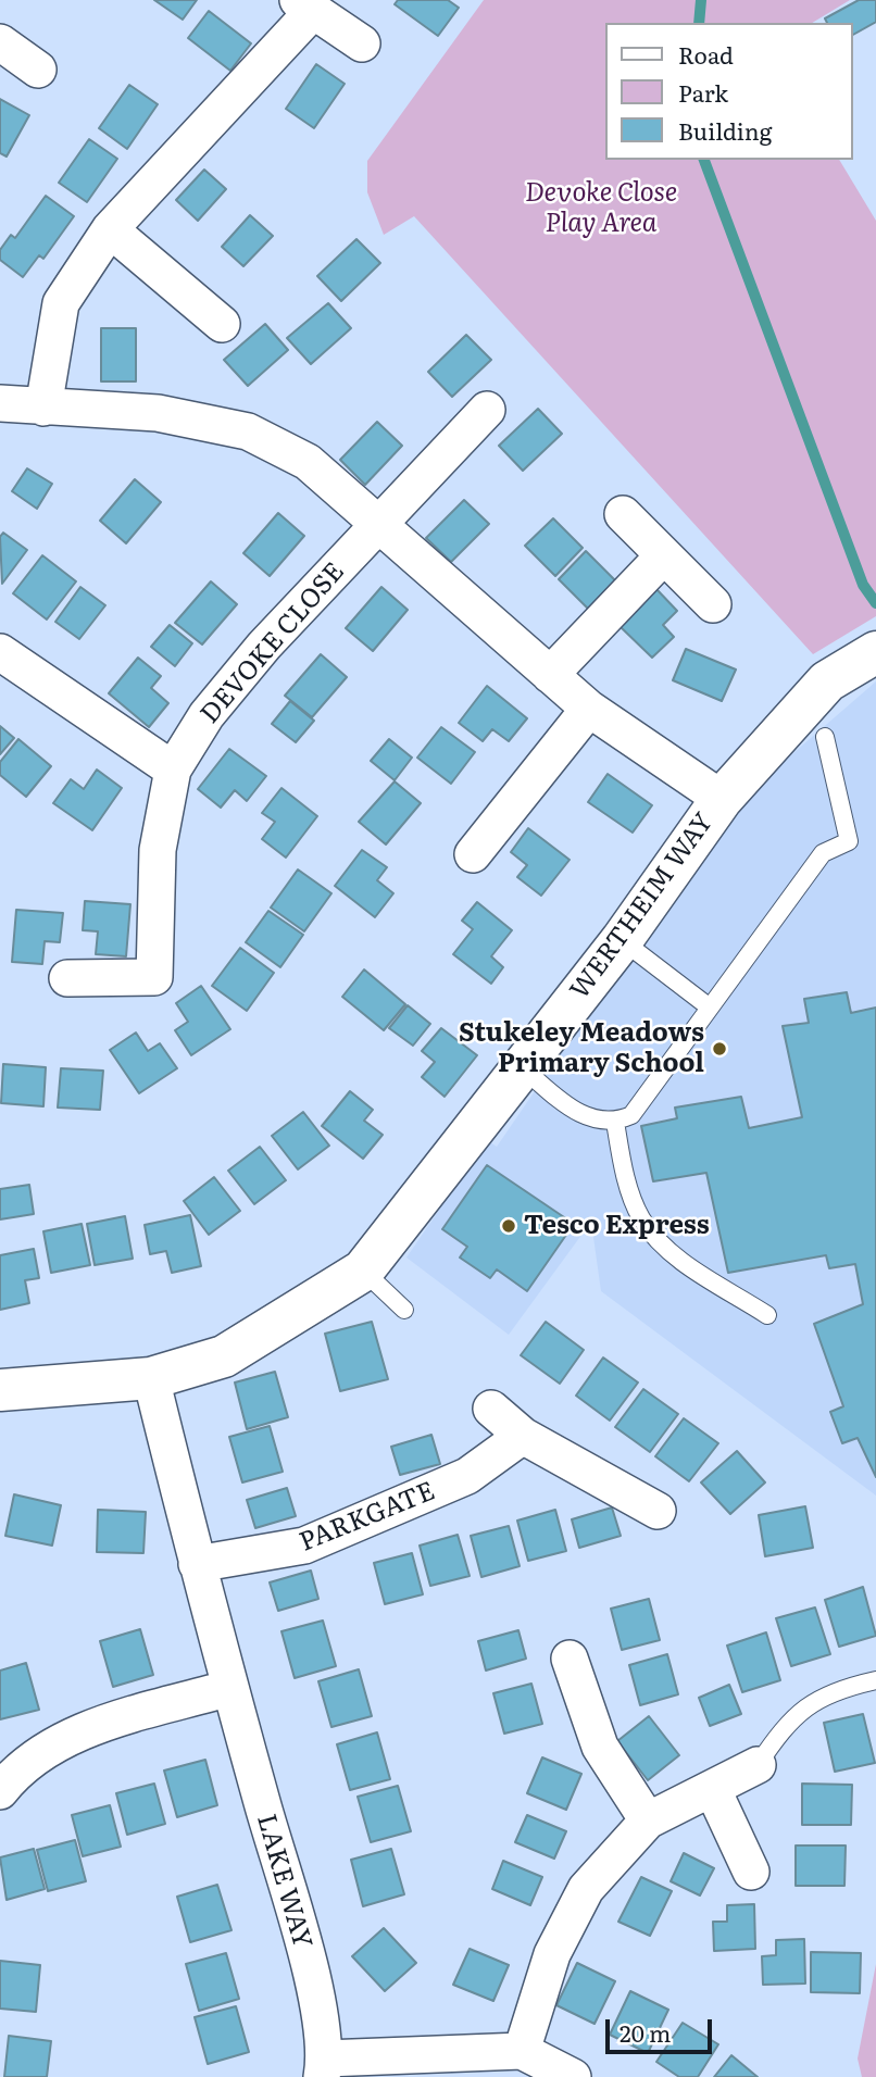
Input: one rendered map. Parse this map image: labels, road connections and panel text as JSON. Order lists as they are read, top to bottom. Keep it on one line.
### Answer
{"streets":{"street":["DEVOKE CLOSE","WERTHEIM WAY","PARKGATE","LAKE WAY"]},"parks":["Devoke Close Play Area"],"places":["Stukeley Meadows Primary School","Tesco Express"],"legend":["Road","Park","Building"],"scale_bar":"20 m"}
